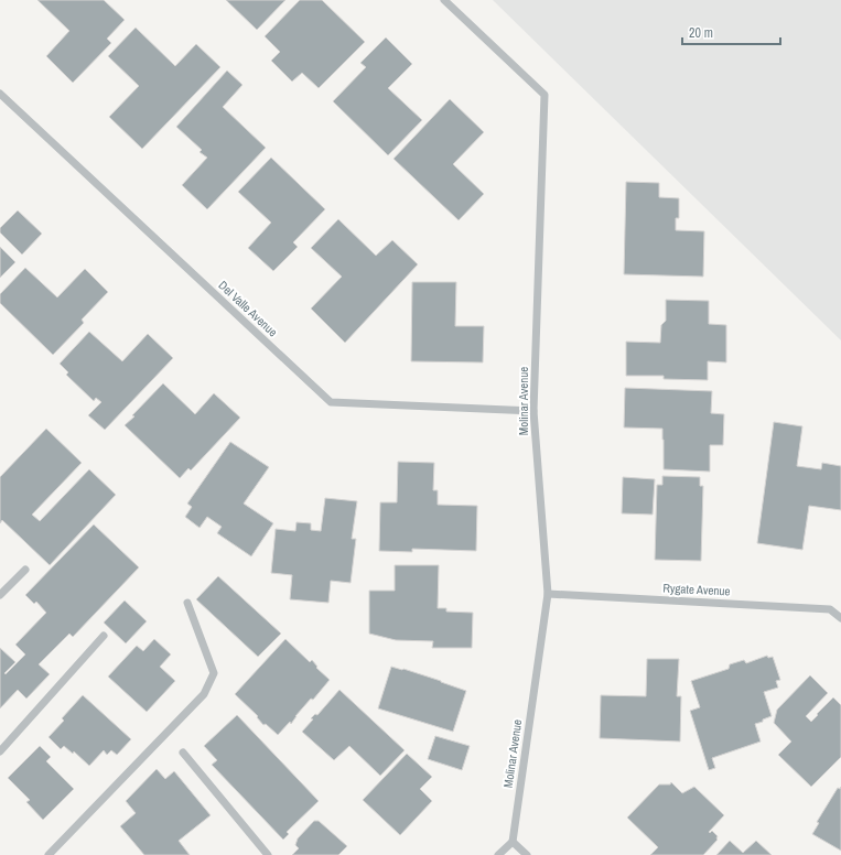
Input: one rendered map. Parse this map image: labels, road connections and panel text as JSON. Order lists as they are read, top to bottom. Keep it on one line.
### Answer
{"streets":{"street":["Del Valle Avenue","Molinar Avenue","Rygate Avenue"]},"crossings":[["Del Valle Avenue","Molinar Avenue"],["Molinar Avenue","Rygate Avenue"]],"scale_bar":"20 m"}
